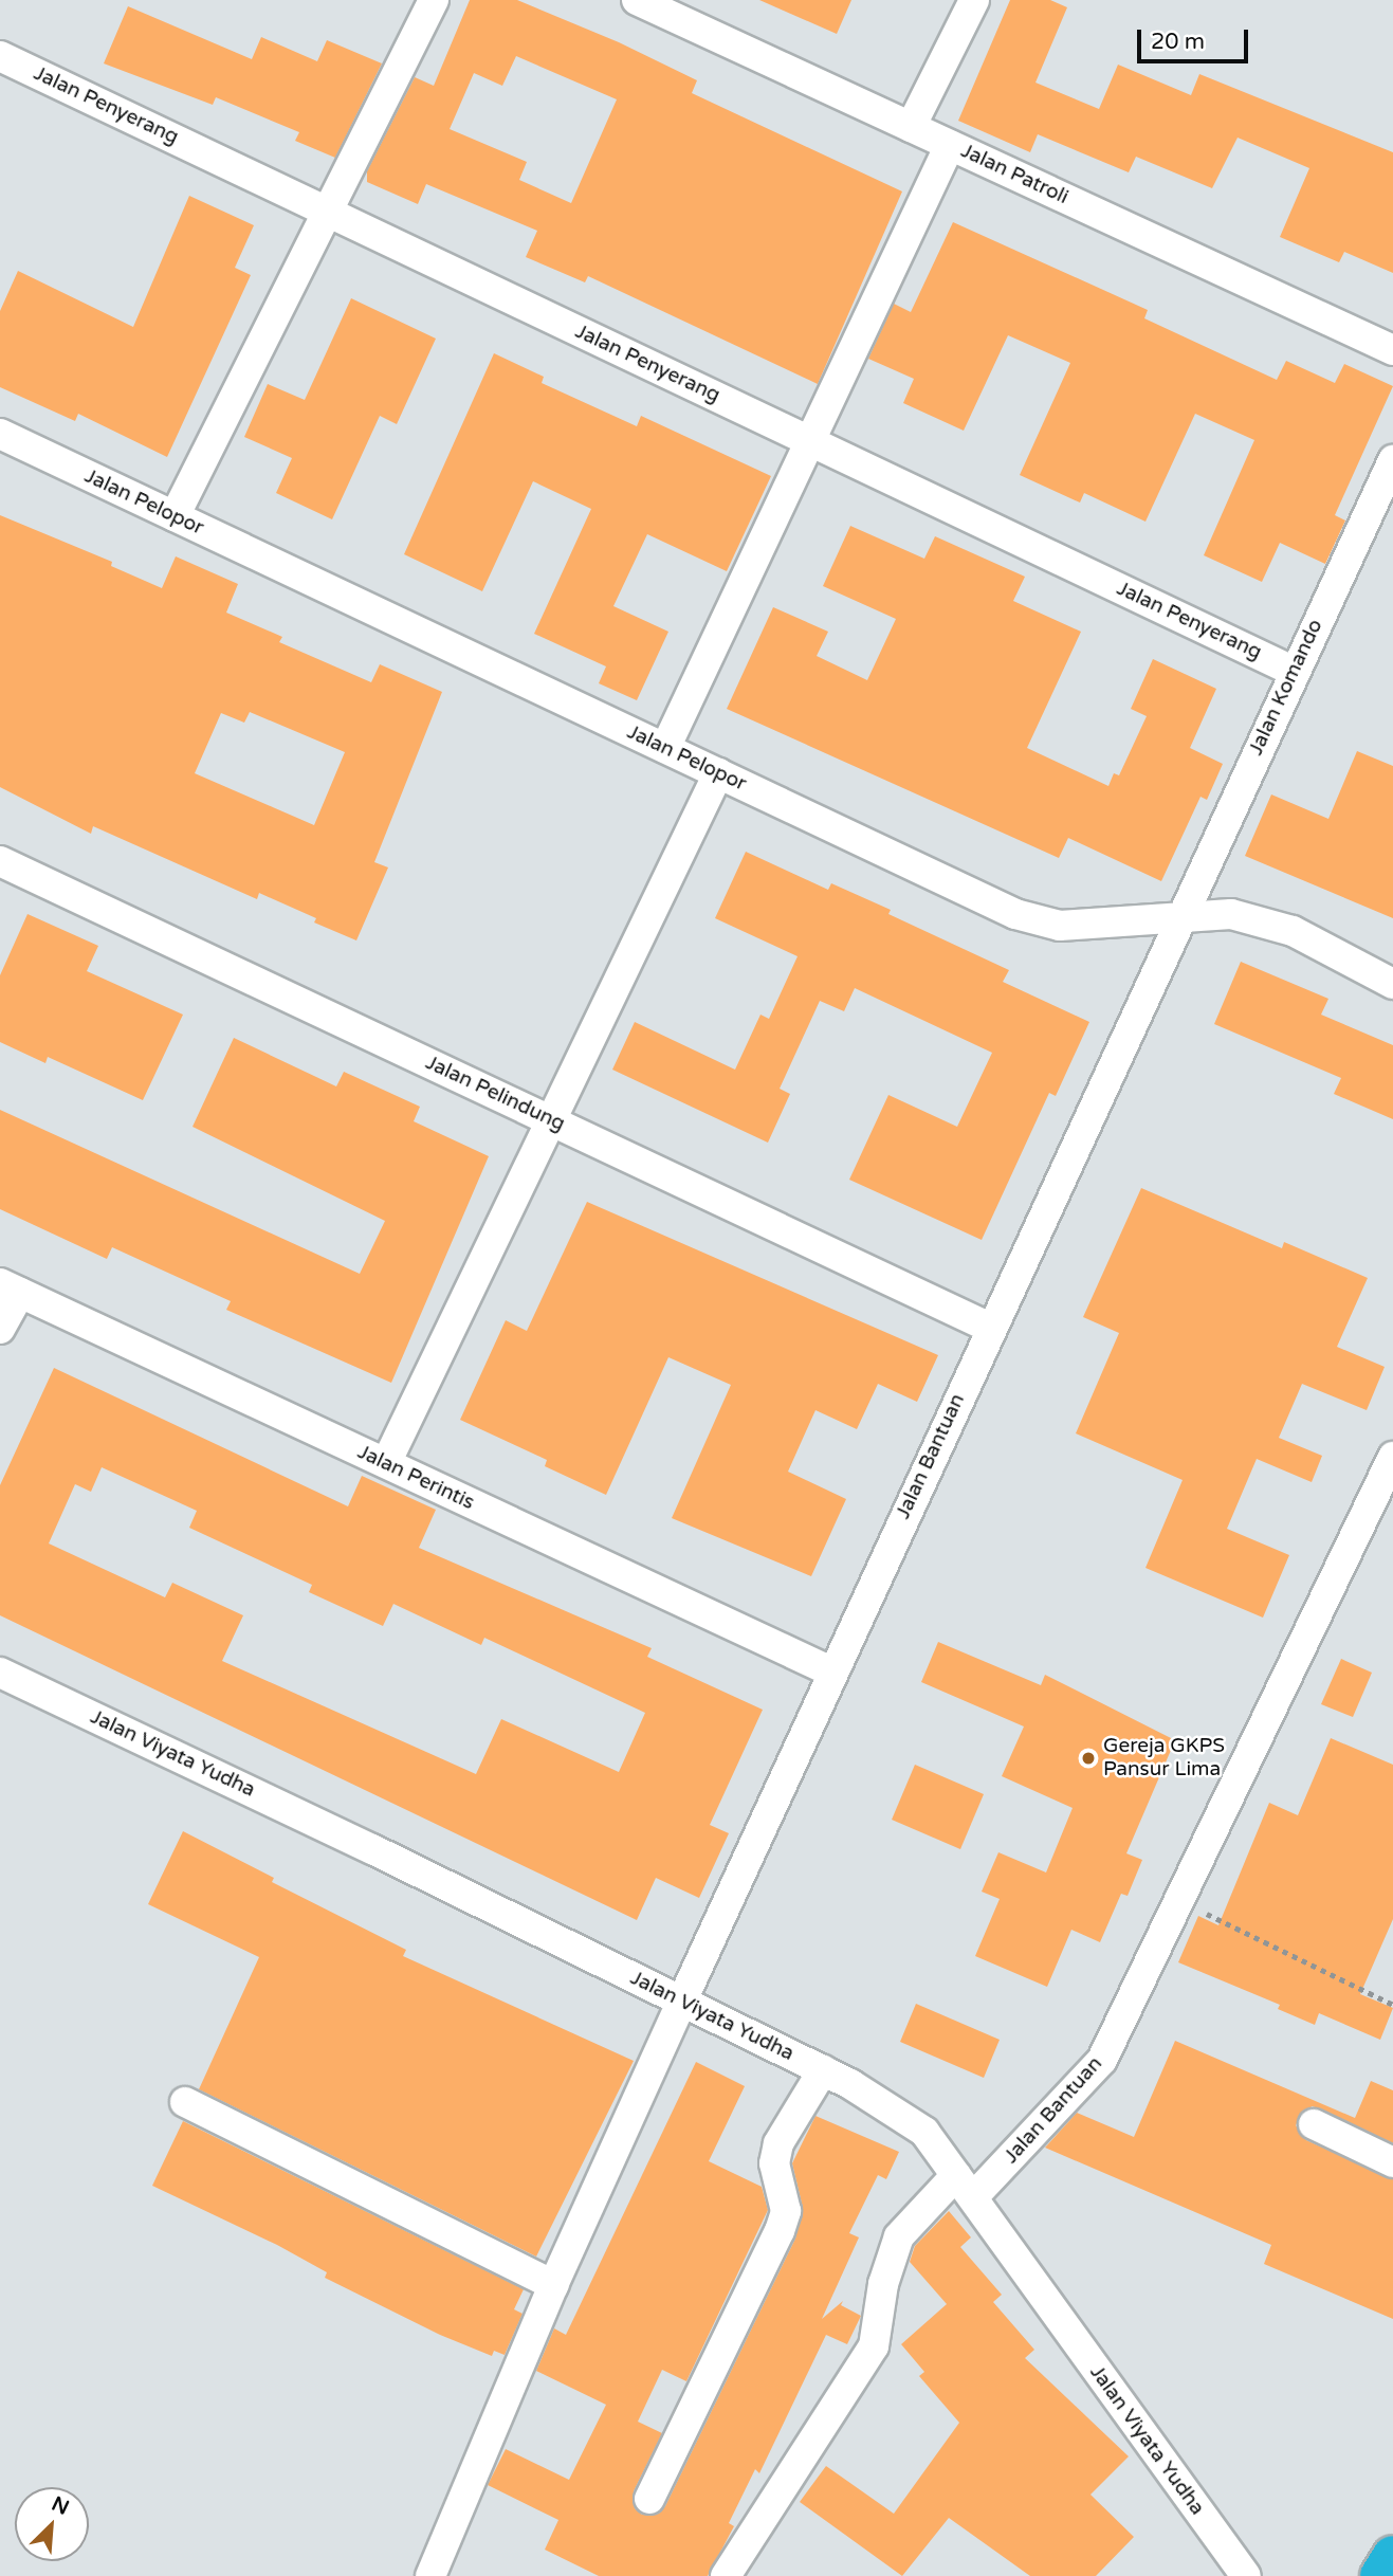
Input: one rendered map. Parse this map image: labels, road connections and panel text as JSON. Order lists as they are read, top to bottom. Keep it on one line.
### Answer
{"streets":{"street":["Jalan Penyerang","Jalan Patroli","Jalan Pelopor","Jalan Komando","Jalan Pelindung","Jalan Bantuan","Jalan Perintis","Jalan Viyata Yudha"]},"crossings":[["Jalan Penyerang","Jalan Komando"],["Jalan Pelopor","Jalan Komando"],["Jalan Pelopor","Jalan Bantuan"],["Jalan Komando","Jalan Bantuan"],["Jalan Pelindung","Jalan Bantuan"],["Jalan Bantuan","Jalan Perintis"],["Jalan Bantuan","Jalan Viyata Yudha"]],"places":["Gereja GKPS Pansur Lima"],"scale_bar":"20 m","north":"top right"}
